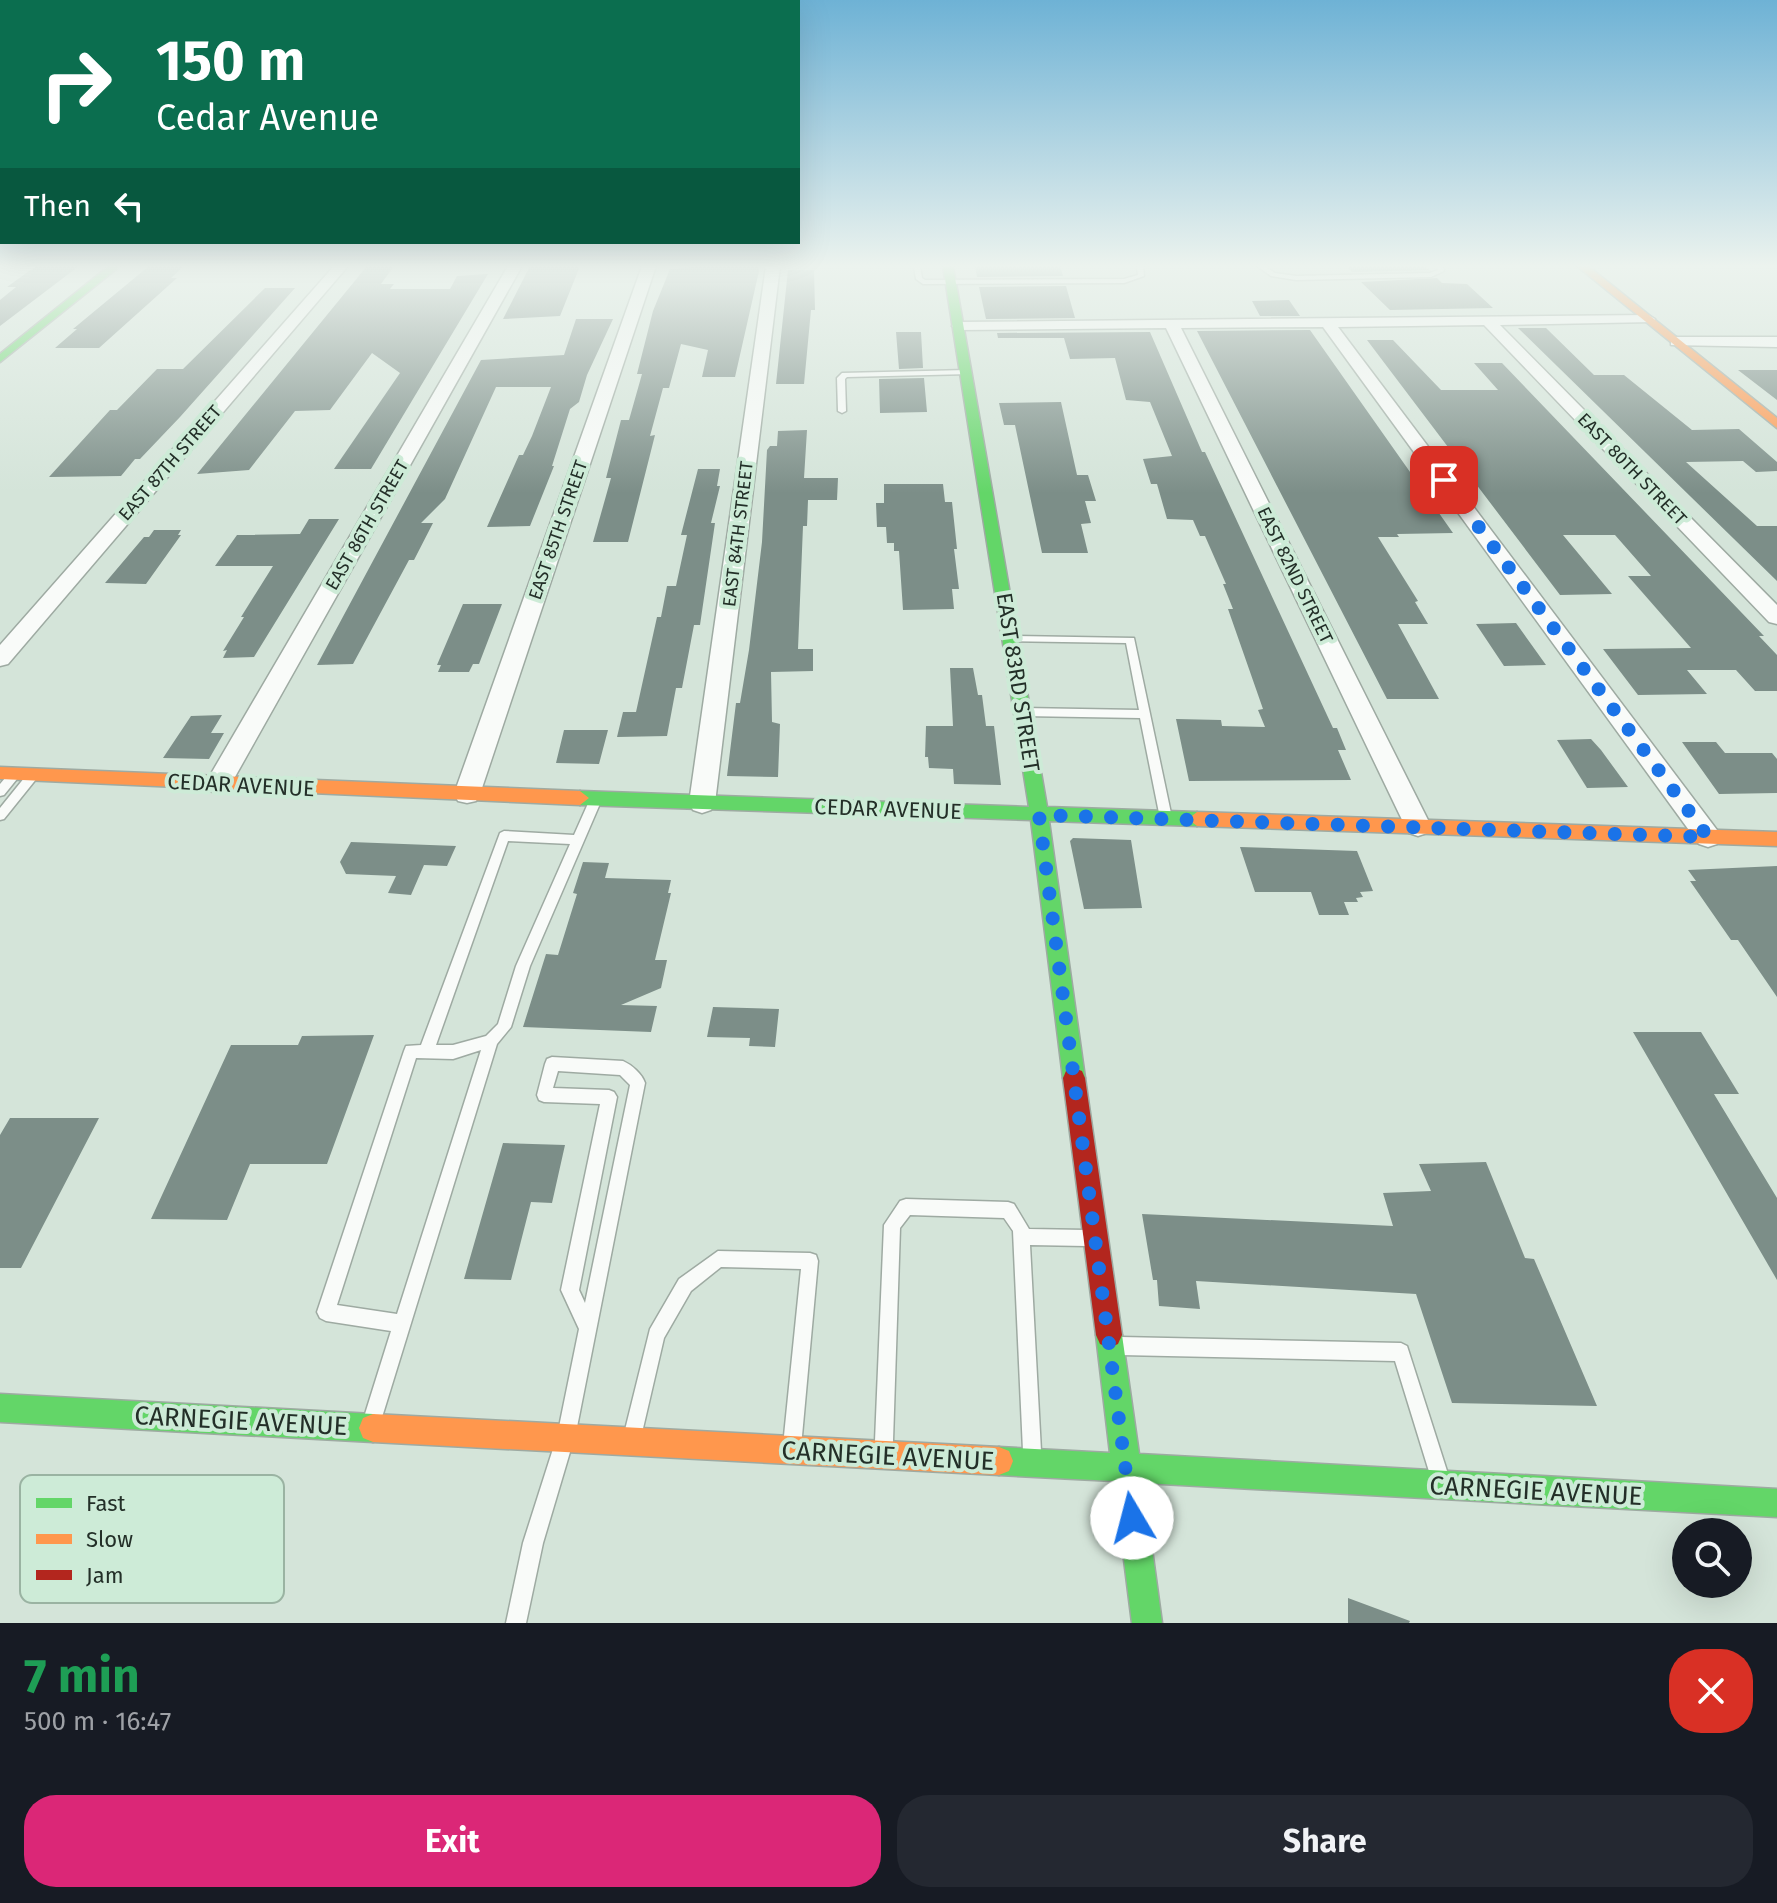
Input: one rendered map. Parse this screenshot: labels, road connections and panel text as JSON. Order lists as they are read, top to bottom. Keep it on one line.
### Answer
{"streets":{"street":["EAST 87TH STREET","EAST 80TH STREET","EAST 86TH STREET","EAST 85TH STREET","EAST 84TH STREET","EAST 82ND STREET","EAST 83RD STREET","CEDAR AVENUE","CARNEGIE AVENUE"]},"crossings":[["EAST 86TH STREET","CEDAR AVENUE"],["EAST 85TH STREET","CEDAR AVENUE"],["EAST 84TH STREET","CEDAR AVENUE"],["EAST 82ND STREET","CEDAR AVENUE"],["EAST 83RD STREET","CEDAR AVENUE"],["EAST 83RD STREET","CARNEGIE AVENUE"]],"legend":["Fast","Slow","Jam"],"page":{"turn":["150 m","Cedar Avenue"],"then":"Then","heading":["7 min","500 m · 16:47"],"buttons":["Exit","Share"]}}
